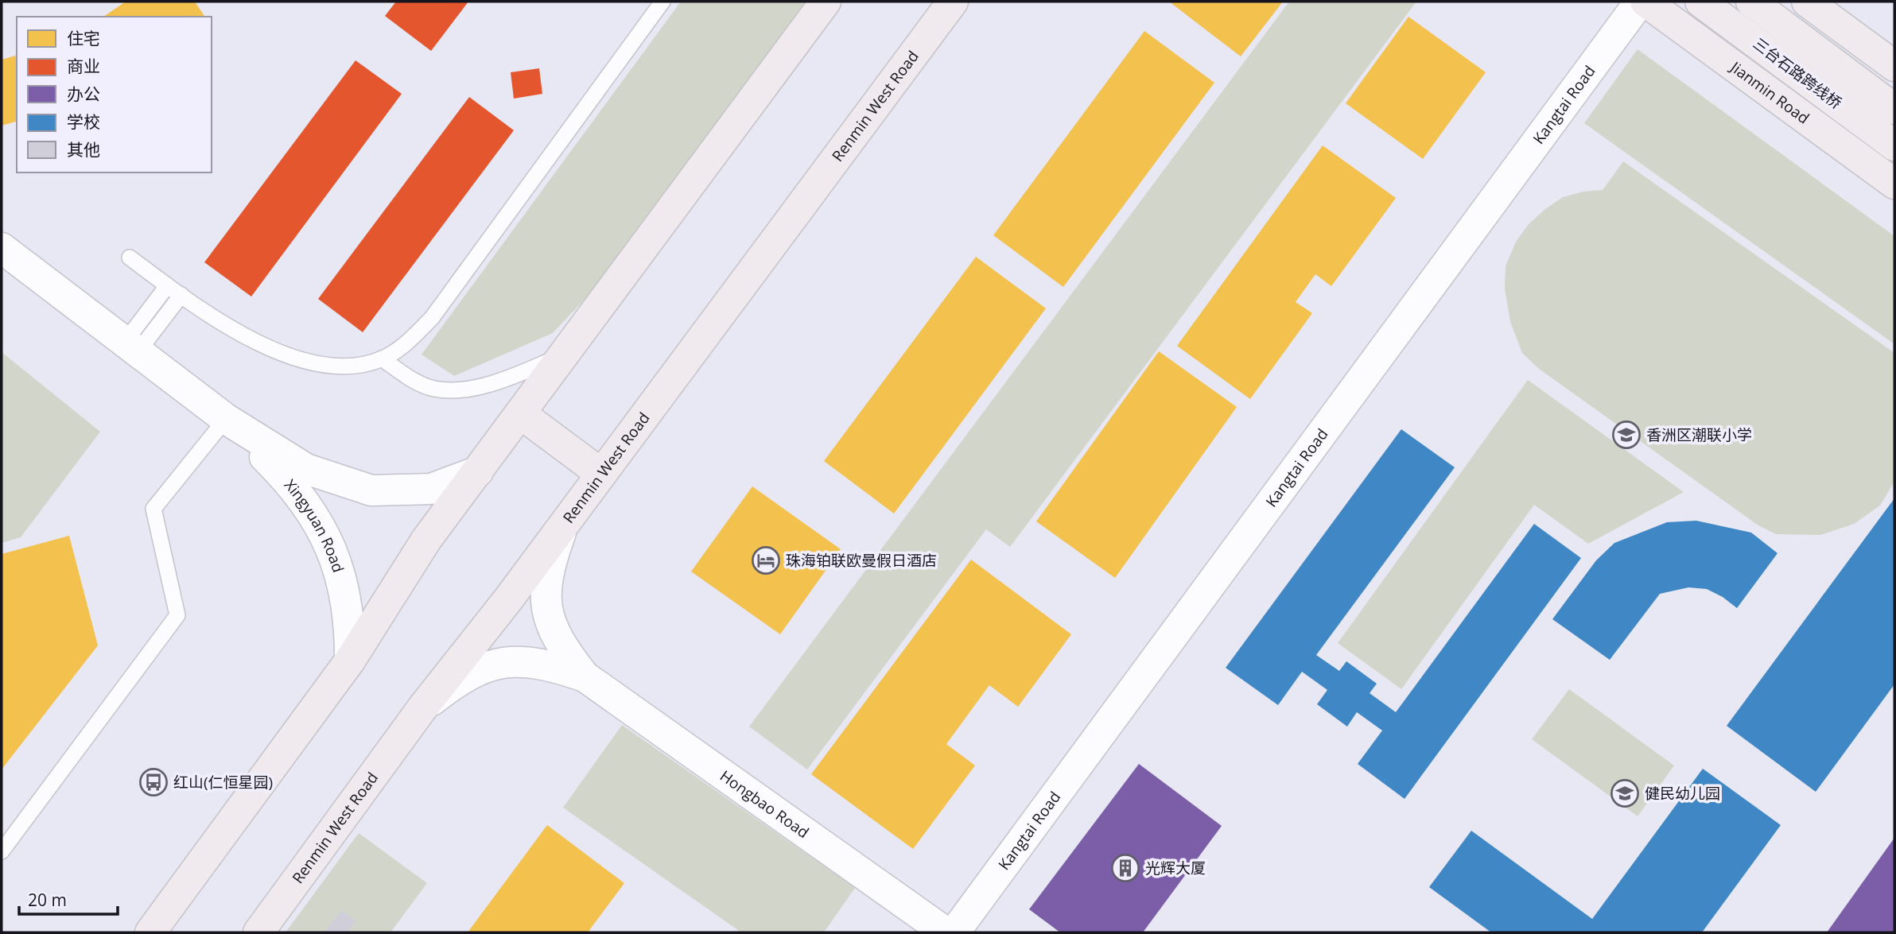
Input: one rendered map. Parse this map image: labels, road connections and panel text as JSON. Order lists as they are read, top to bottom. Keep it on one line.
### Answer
{"streets":{"main road":["三台石路跨线桥","Jianmin Road","Renmin West Road"],"street":["Kangtai Road","Xingyuan Road","Hongbao Road"]},"crossings":[["Renmin West Road","Hongbao Road"]],"places":{"school or university":["香洲区潮联小学","健民幼儿园"],"hotel":["珠海铂联欧曼假日酒店"],"bus stop":["红山(仁恒星园)"],"building":["光辉大厦"]},"legend":["住宅","商业","办公","学校","其他"],"scale_bar":"20 m"}
